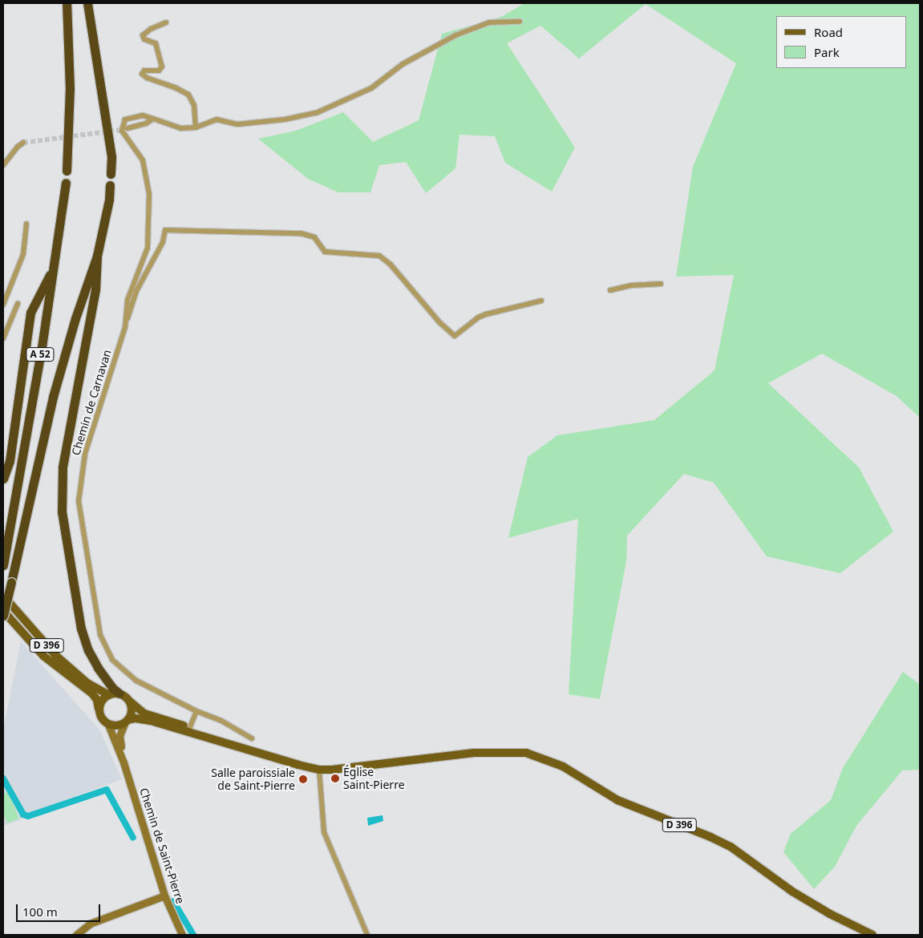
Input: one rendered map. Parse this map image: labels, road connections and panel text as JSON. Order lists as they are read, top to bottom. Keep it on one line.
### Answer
{"streets":{"highway":["A 52"],"main road":["D 396","Chemin de Saint-Pierre"],"street":["Chemin de Carnavan"]},"crossings":[["D 396","Chemin de Saint-Pierre"]],"places":["Église Saint-Pierre","Salle paroissiale de Saint-Pierre"],"legend":["Road","Park"],"scale_bar":"100 m"}
